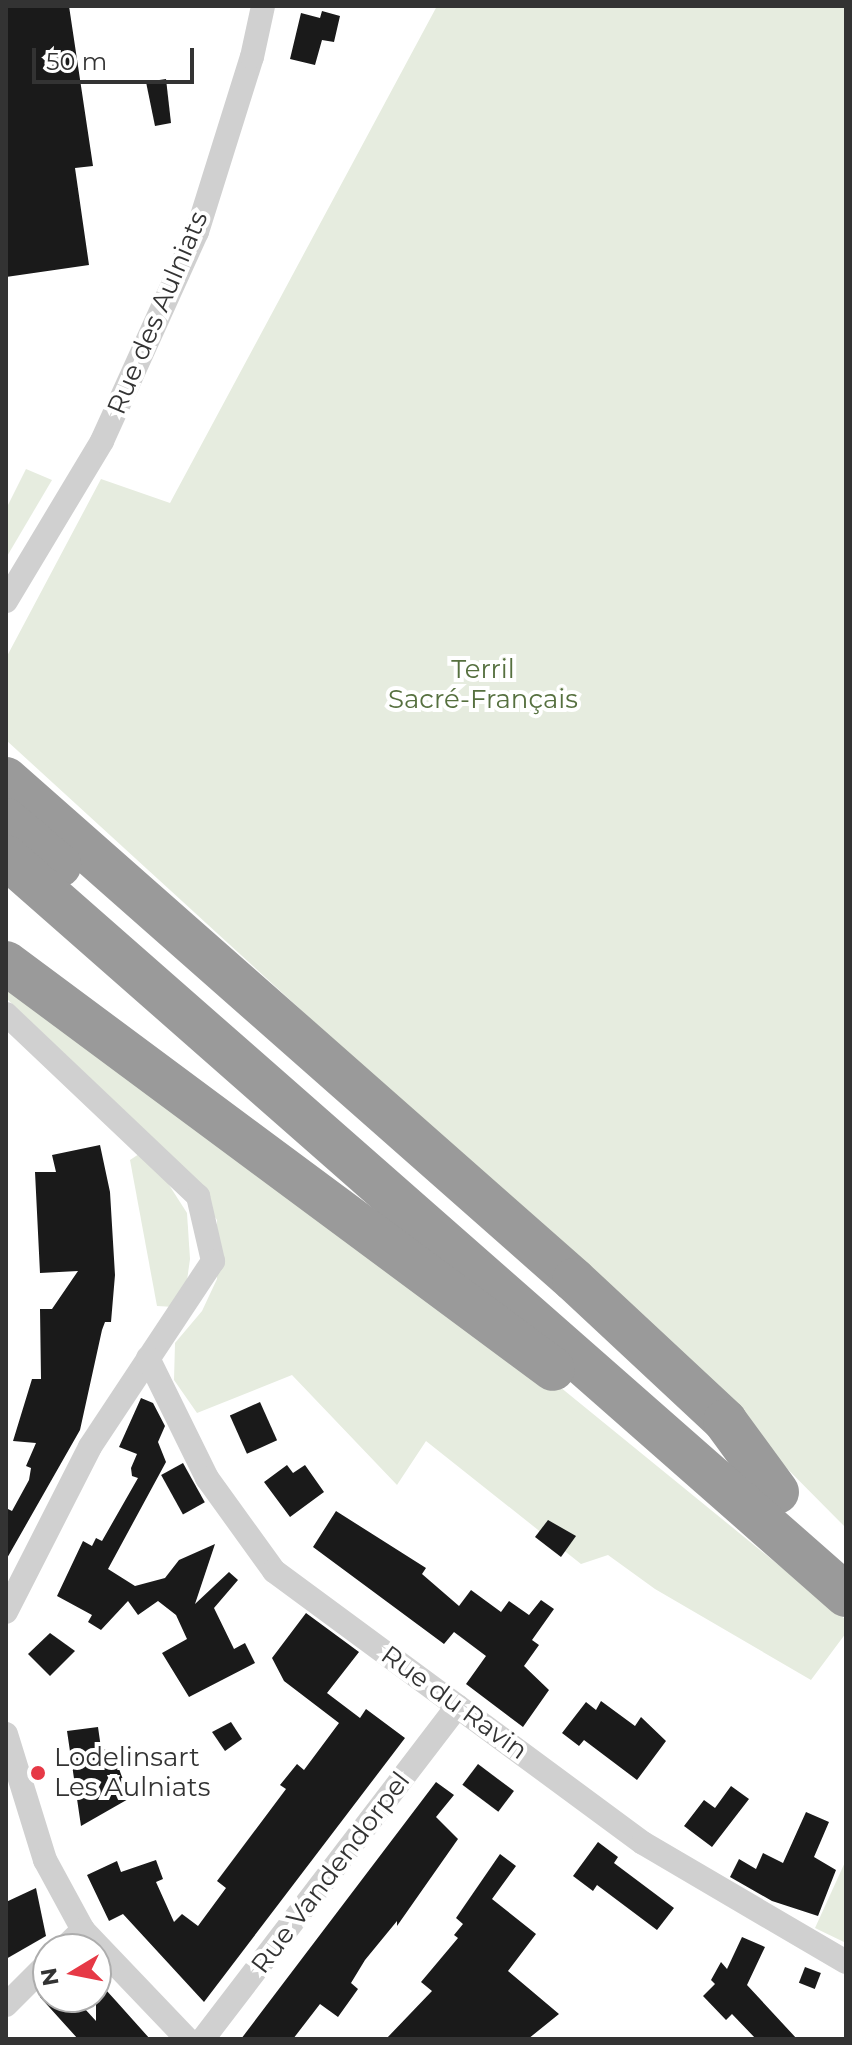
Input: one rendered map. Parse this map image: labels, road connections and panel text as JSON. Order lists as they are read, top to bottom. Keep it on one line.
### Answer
{"streets":{"street":["Rue des Aulniats","Rue du Ravin","Rue Vandendorpel"]},"crossings":[["Rue du Ravin","Rue Vandendorpel"]],"parks":["Terril Sacré-Français"],"places":["Lodelinsart Les Aulniats"],"scale_bar":"50 m","north":"left"}
